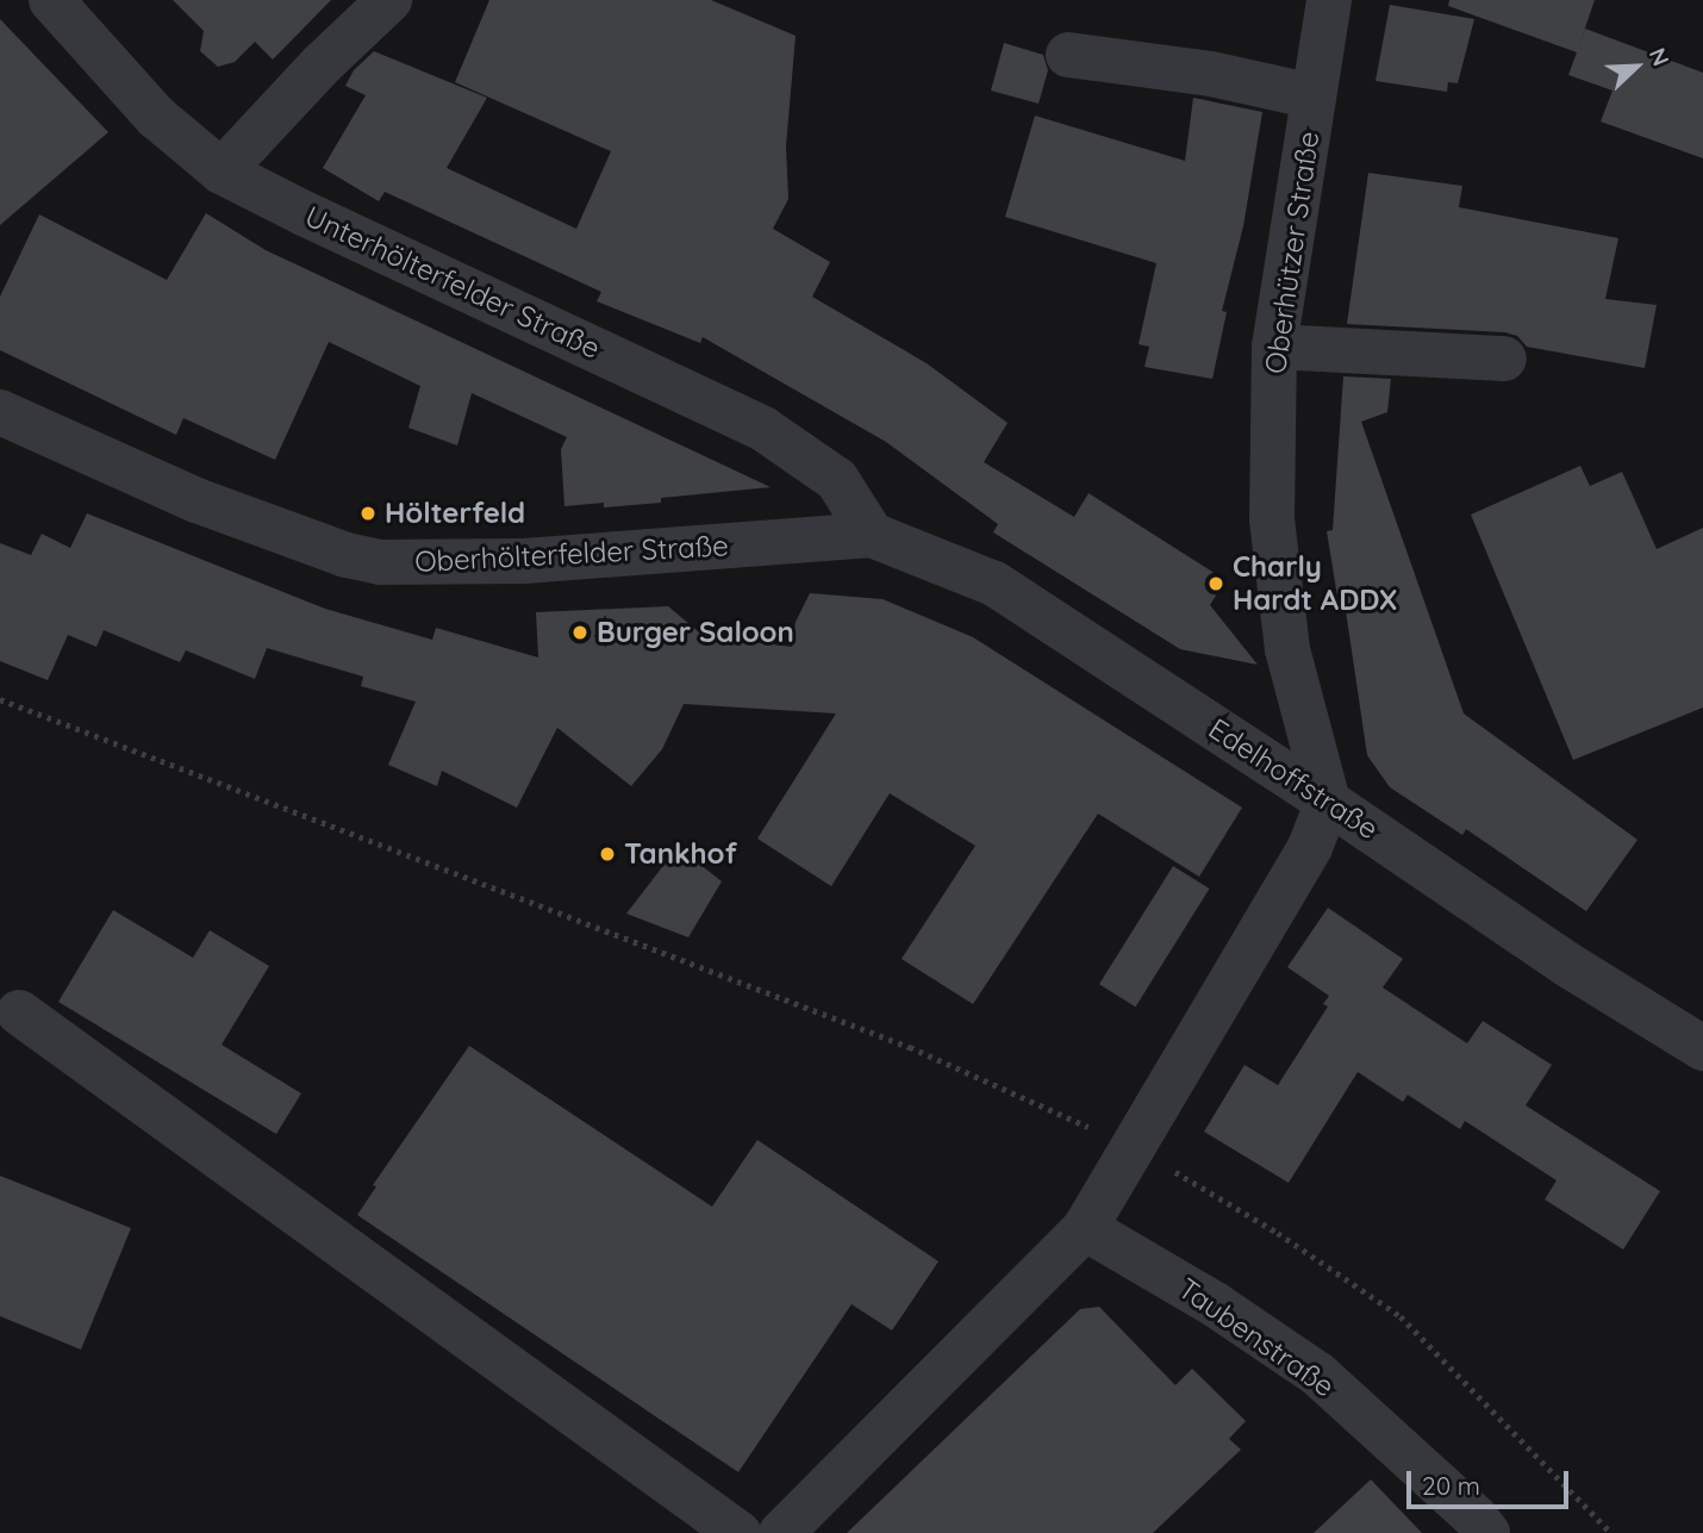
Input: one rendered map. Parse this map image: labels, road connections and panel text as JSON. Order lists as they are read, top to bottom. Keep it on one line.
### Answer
{"streets":{"street":["Oberhützer Straße","Unterhölterfelder Straße","Oberhölterfelder Straße","Edelhoffstraße","Taubenstraße"]},"crossings":[["Oberhützer Straße","Edelhoffstraße"],["Unterhölterfelder Straße","Oberhölterfelder Straße"],["Unterhölterfelder Straße","Edelhoffstraße"],["Oberhölterfelder Straße","Edelhoffstraße"]],"places":["Hölterfeld","Charly Hardt ADDX","Burger Saloon","Tankhof"],"scale_bar":"20 m","north":"top right"}
